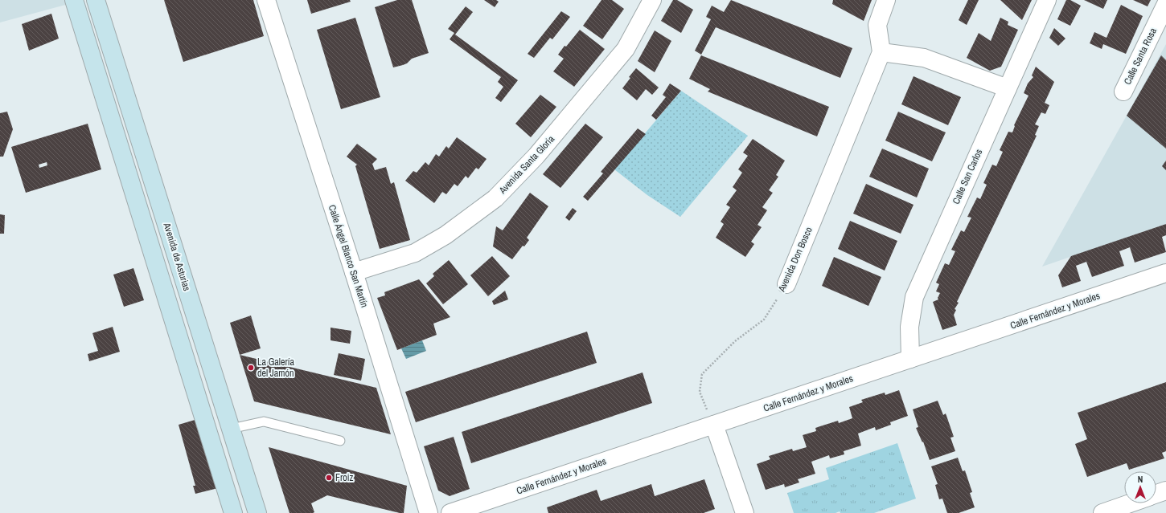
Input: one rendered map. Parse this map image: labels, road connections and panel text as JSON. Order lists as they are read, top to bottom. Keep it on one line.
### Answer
{"streets":{"main road":["Avenida de Asturias"],"street":["Calle Santa Rosa","Avenida Santa Gloria","Calle San Carlos","Calle Ángel Blanco San Martín","Avenida Don Bosco","Calle Fernández y Morales"]},"crossings":[["Avenida Santa Gloria","Calle Ángel Blanco San Martín"],["Calle San Carlos","Calle Fernández y Morales"],["Avenida Don Bosco","Calle Fernández y Morales"]],"places":["La Galería del Jamón","Froiz"],"north":"top"}
